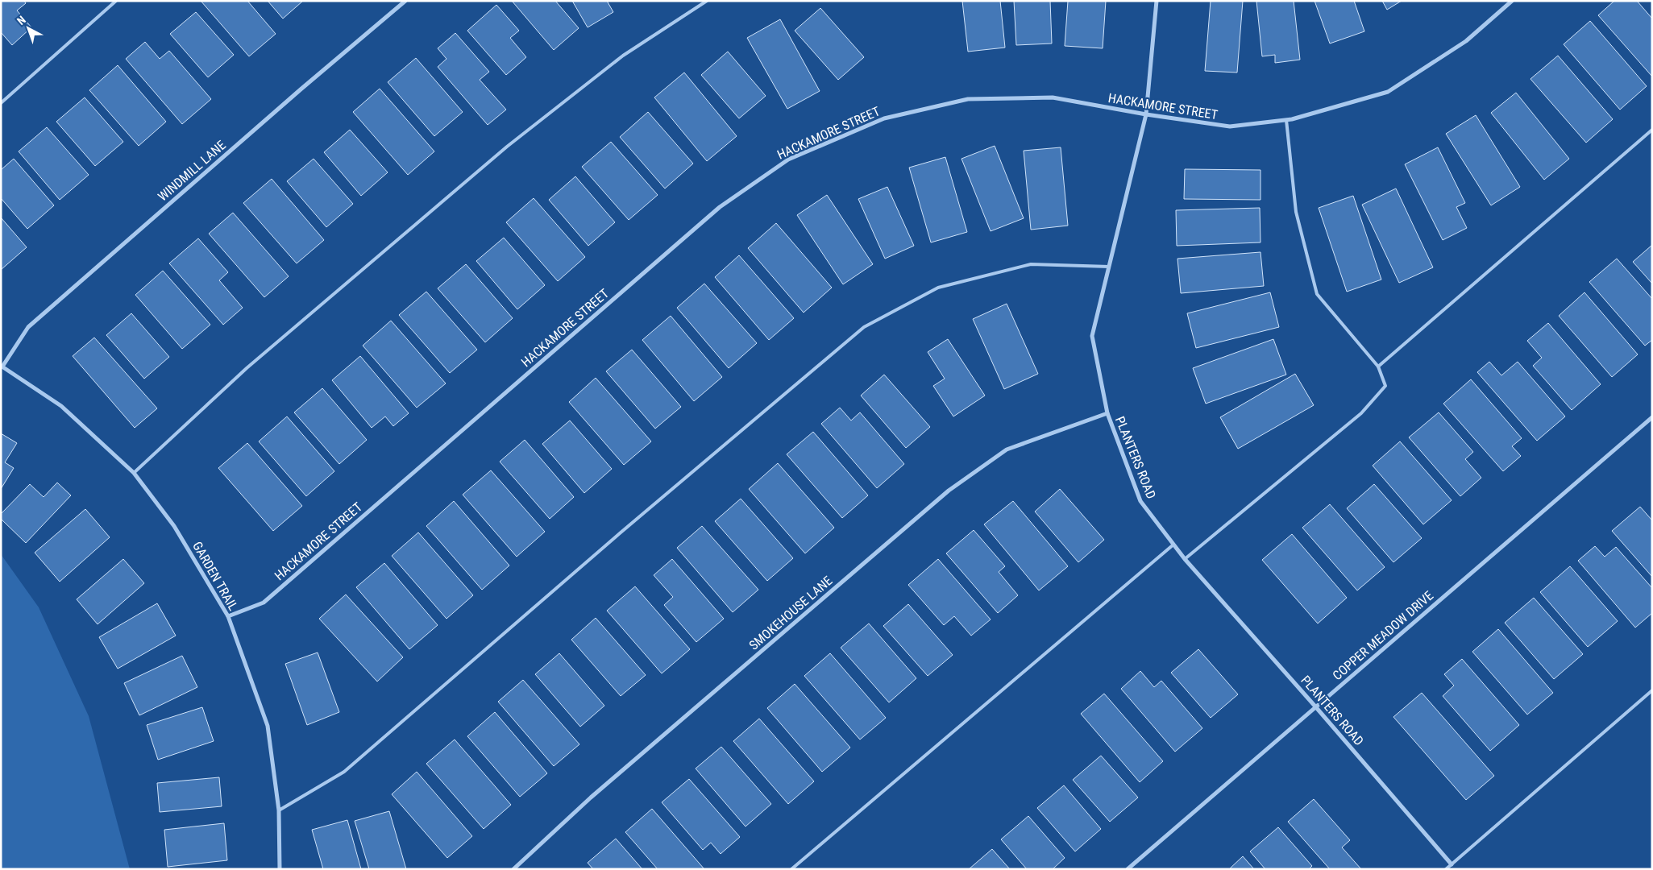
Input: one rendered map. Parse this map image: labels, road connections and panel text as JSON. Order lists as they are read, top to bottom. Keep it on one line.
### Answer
{"streets":{"street":["HACKAMORE STREET","WINDMILL LANE","PLANTERS ROAD","GARDEN TRAIL","SMOKEHOUSE LANE","COPPER MEADOW DRIVE"]},"crossings":[["HACKAMORE STREET","PLANTERS ROAD"],["HACKAMORE STREET","GARDEN TRAIL"],["WINDMILL LANE","GARDEN TRAIL"],["PLANTERS ROAD","SMOKEHOUSE LANE"],["PLANTERS ROAD","COPPER MEADOW DRIVE"]],"north":"top left"}
